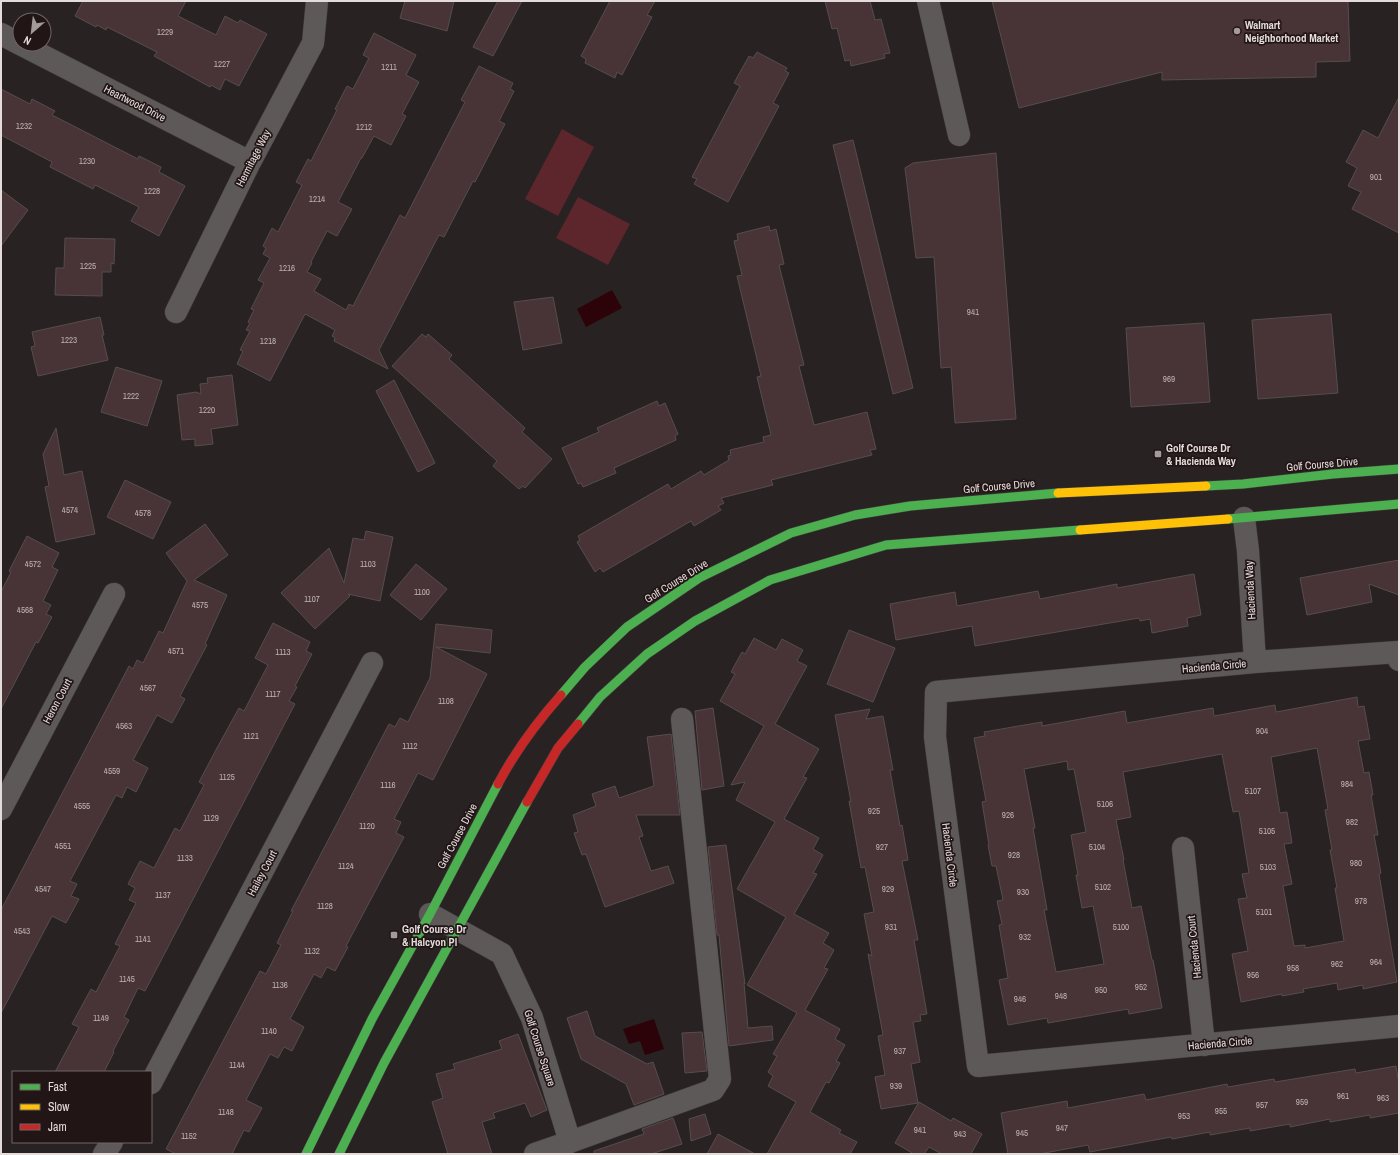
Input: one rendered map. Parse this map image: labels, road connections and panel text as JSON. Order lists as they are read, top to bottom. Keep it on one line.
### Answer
{"streets":{"street":["Heartwood Drive","Hermitage Way","Golf Course Drive","Hacienda Way","Hacienda Circle","Heron Court","Hailey Court","Hacienda Court","Golf Course Square"]},"crossings":[["Heartwood Drive","Hermitage Way"],["Golf Course Drive","Golf Course Square"],["Hacienda Way","Hacienda Circle"],["Hacienda Circle","Hacienda Court"]],"places":{"other":["Walmart Neighborhood Market"],"transit":["Golf Course Dr & Hacienda Way","Golf Course Dr & Halcyon Pl"]},"house_numbers":["1229","1227","1211","1232","1212","1230","901","1228","1214","1225","1216","941","1223","1218","969","1222","1220","4574","4578","4572","1103","1100","1107","4575","4568","4571","1113","4567","1117","1108","4563","904","1121","1112","4559","1125","984","1116","5107","5106","4555","925","926","1129","982","1120","5105","4551","927","5104","928","1133","980","1124","5103","5102","4547","929","930","1137","978","1128","5101","931","5100","4543","932","1141","1132","964","962","958","956","1145","1136","952","950","948","946","1149","1140","937","1144","939","961","963","959","957","955","1148","953","947","941","945","943","1152"],"legend":["Fast","Slow","Jam"],"north":"bottom left"}
